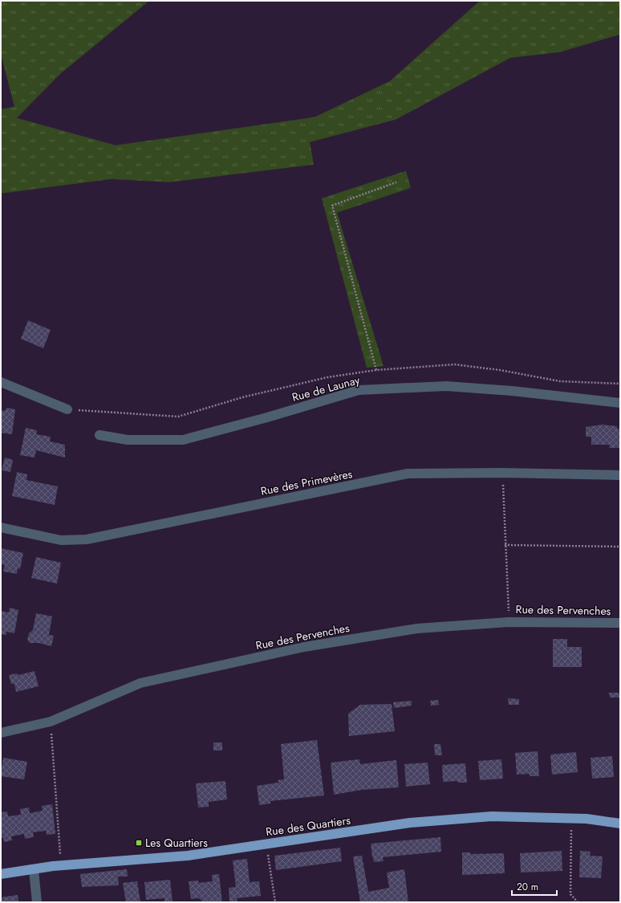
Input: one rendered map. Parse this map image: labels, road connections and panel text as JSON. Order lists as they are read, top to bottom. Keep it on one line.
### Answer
{"streets":{"main road":["Rue des Quartiers"],"street":["Rue de Launay","Rue des Primevères","Rue des Pervenches"]},"places":{"transit":["Les Quartiers"]},"scale_bar":"20 m"}
